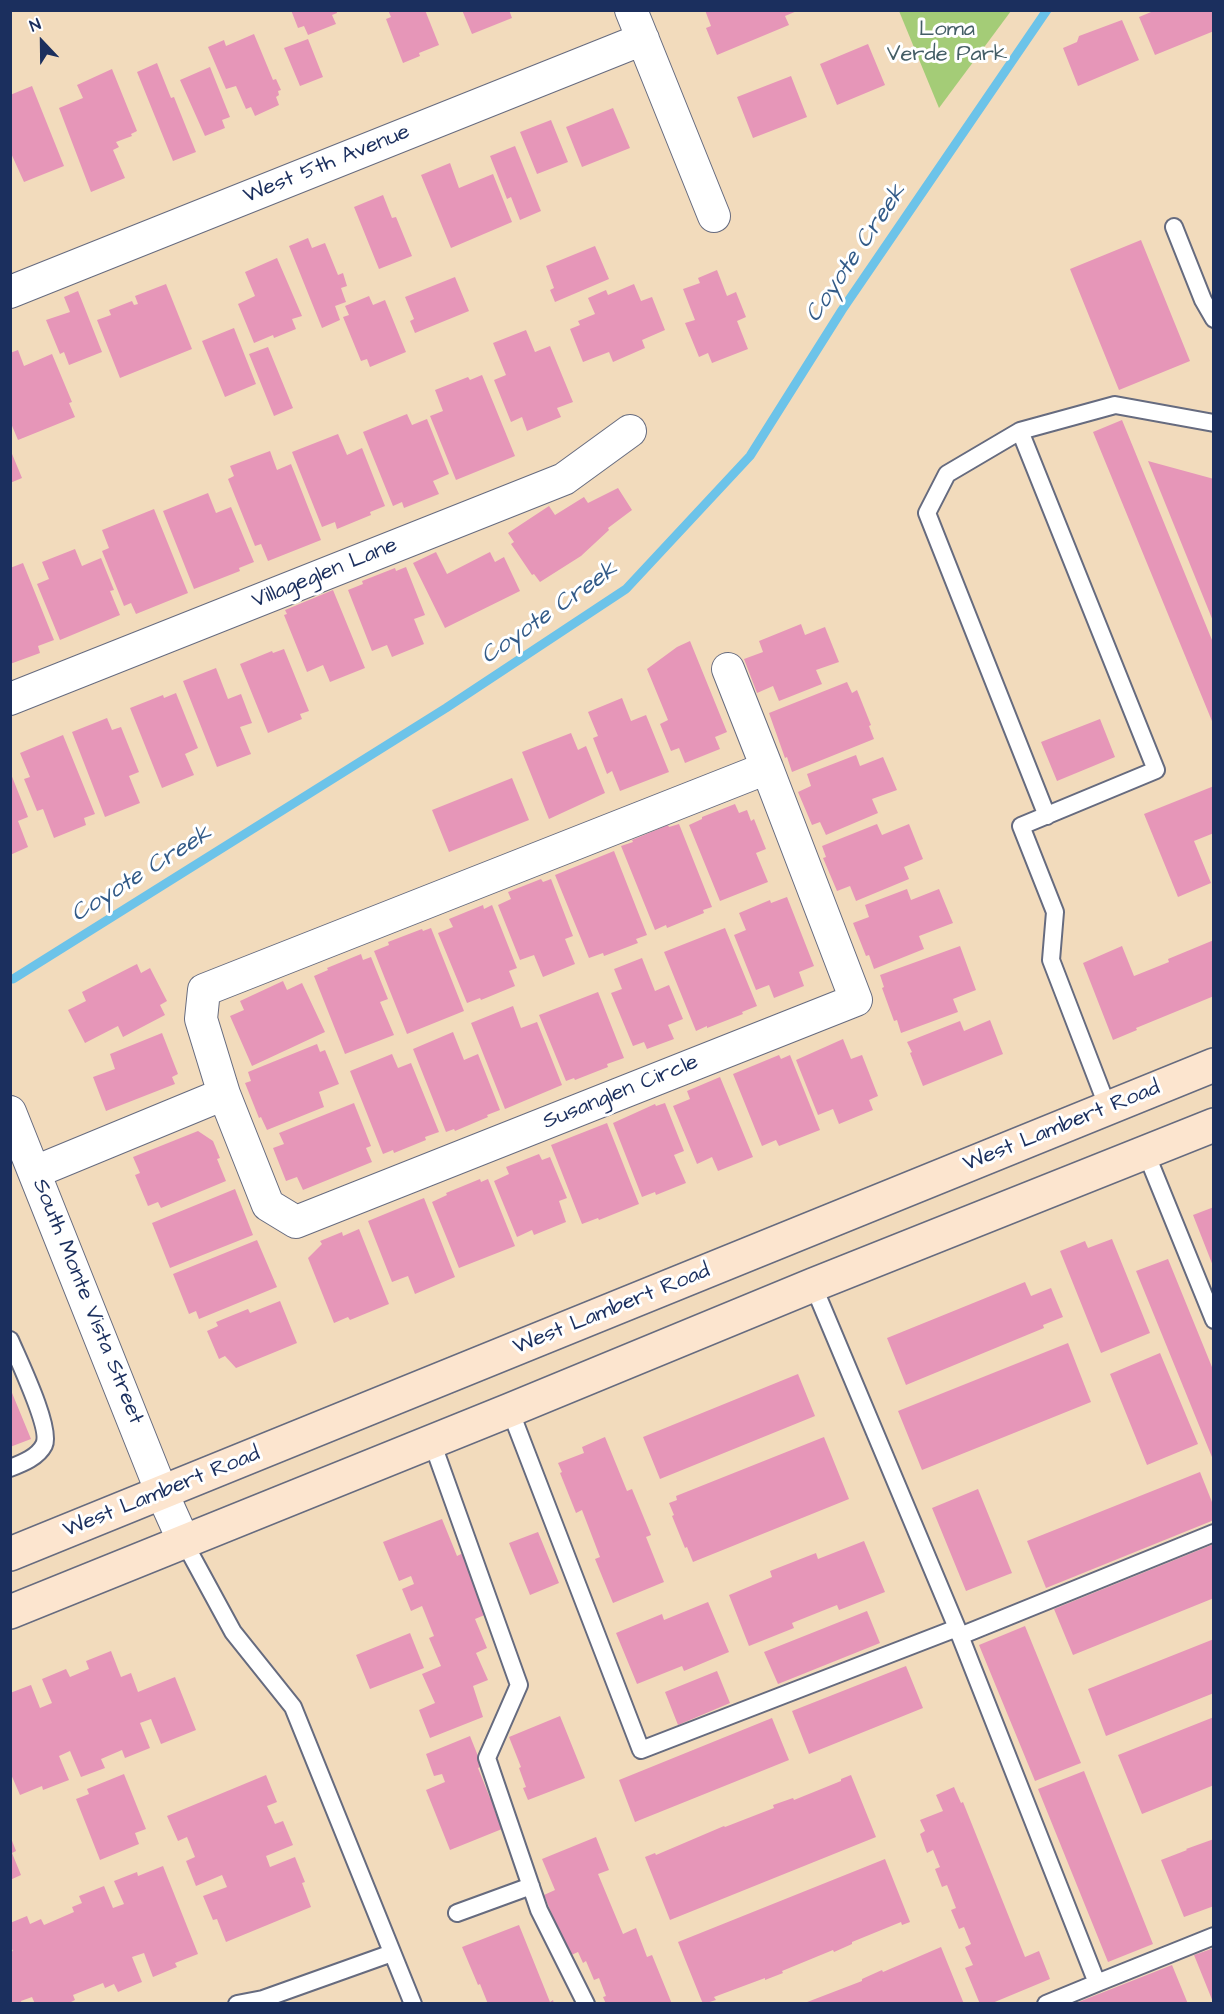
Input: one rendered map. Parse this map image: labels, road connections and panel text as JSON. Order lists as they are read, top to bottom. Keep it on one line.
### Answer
{"streets":{"main road":["West Lambert Road"],"street":["West 5th Avenue","Villageglen Lane","Susanglen Circle","South Monte Vista Street"]},"crossings":[["West Lambert Road","South Monte Vista Street"]],"water":["Coyote Creek"],"parks":["Loma Verde Park"],"north":"top"}
